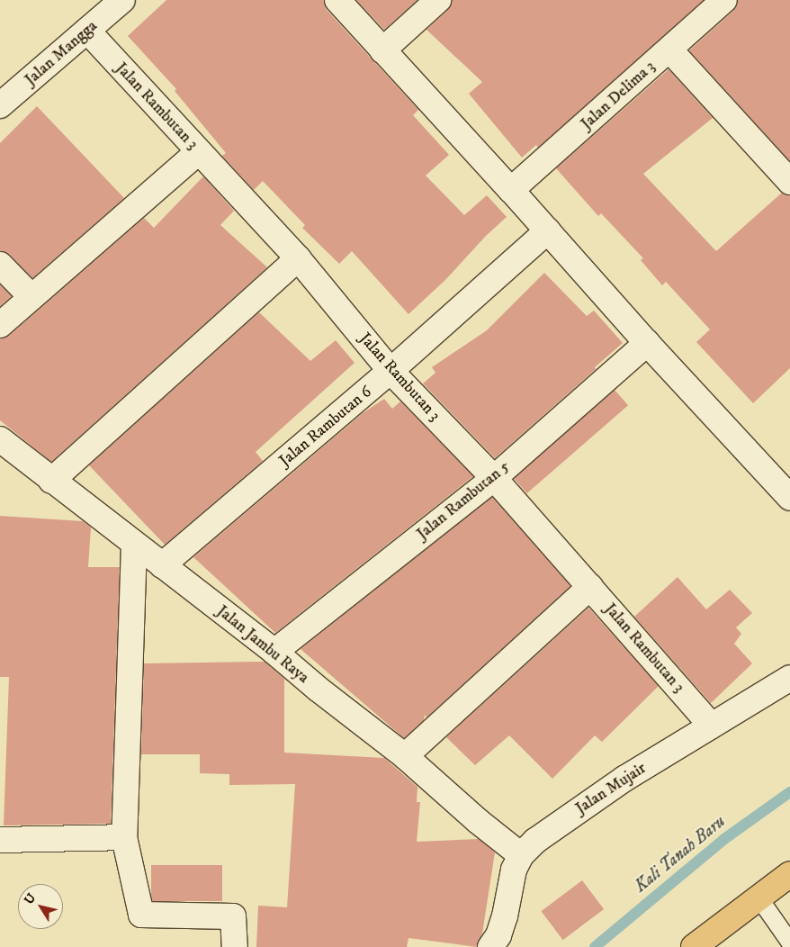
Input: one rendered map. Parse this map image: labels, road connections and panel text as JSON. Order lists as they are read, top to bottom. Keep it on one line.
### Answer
{"streets":{"street":["Jalan Mangga","Jalan Delima 3","Jalan Rambutan 3","Jalan Rambutan 6","Jalan Rambutan 5","Jalan Jambu Raya","Jalan Mujair"]},"crossings":[["Jalan Mangga","Jalan Rambutan 3"],["Jalan Rambutan 3","Jalan Rambutan 6"],["Jalan Rambutan 3","Jalan Rambutan 5"],["Jalan Rambutan 3","Jalan Mujair"],["Jalan Rambutan 6","Jalan Jambu Raya"],["Jalan Rambutan 5","Jalan Jambu Raya"],["Jalan Jambu Raya","Jalan Mujair"]],"water":["Kali Tanah Baru"],"north":"top left"}
